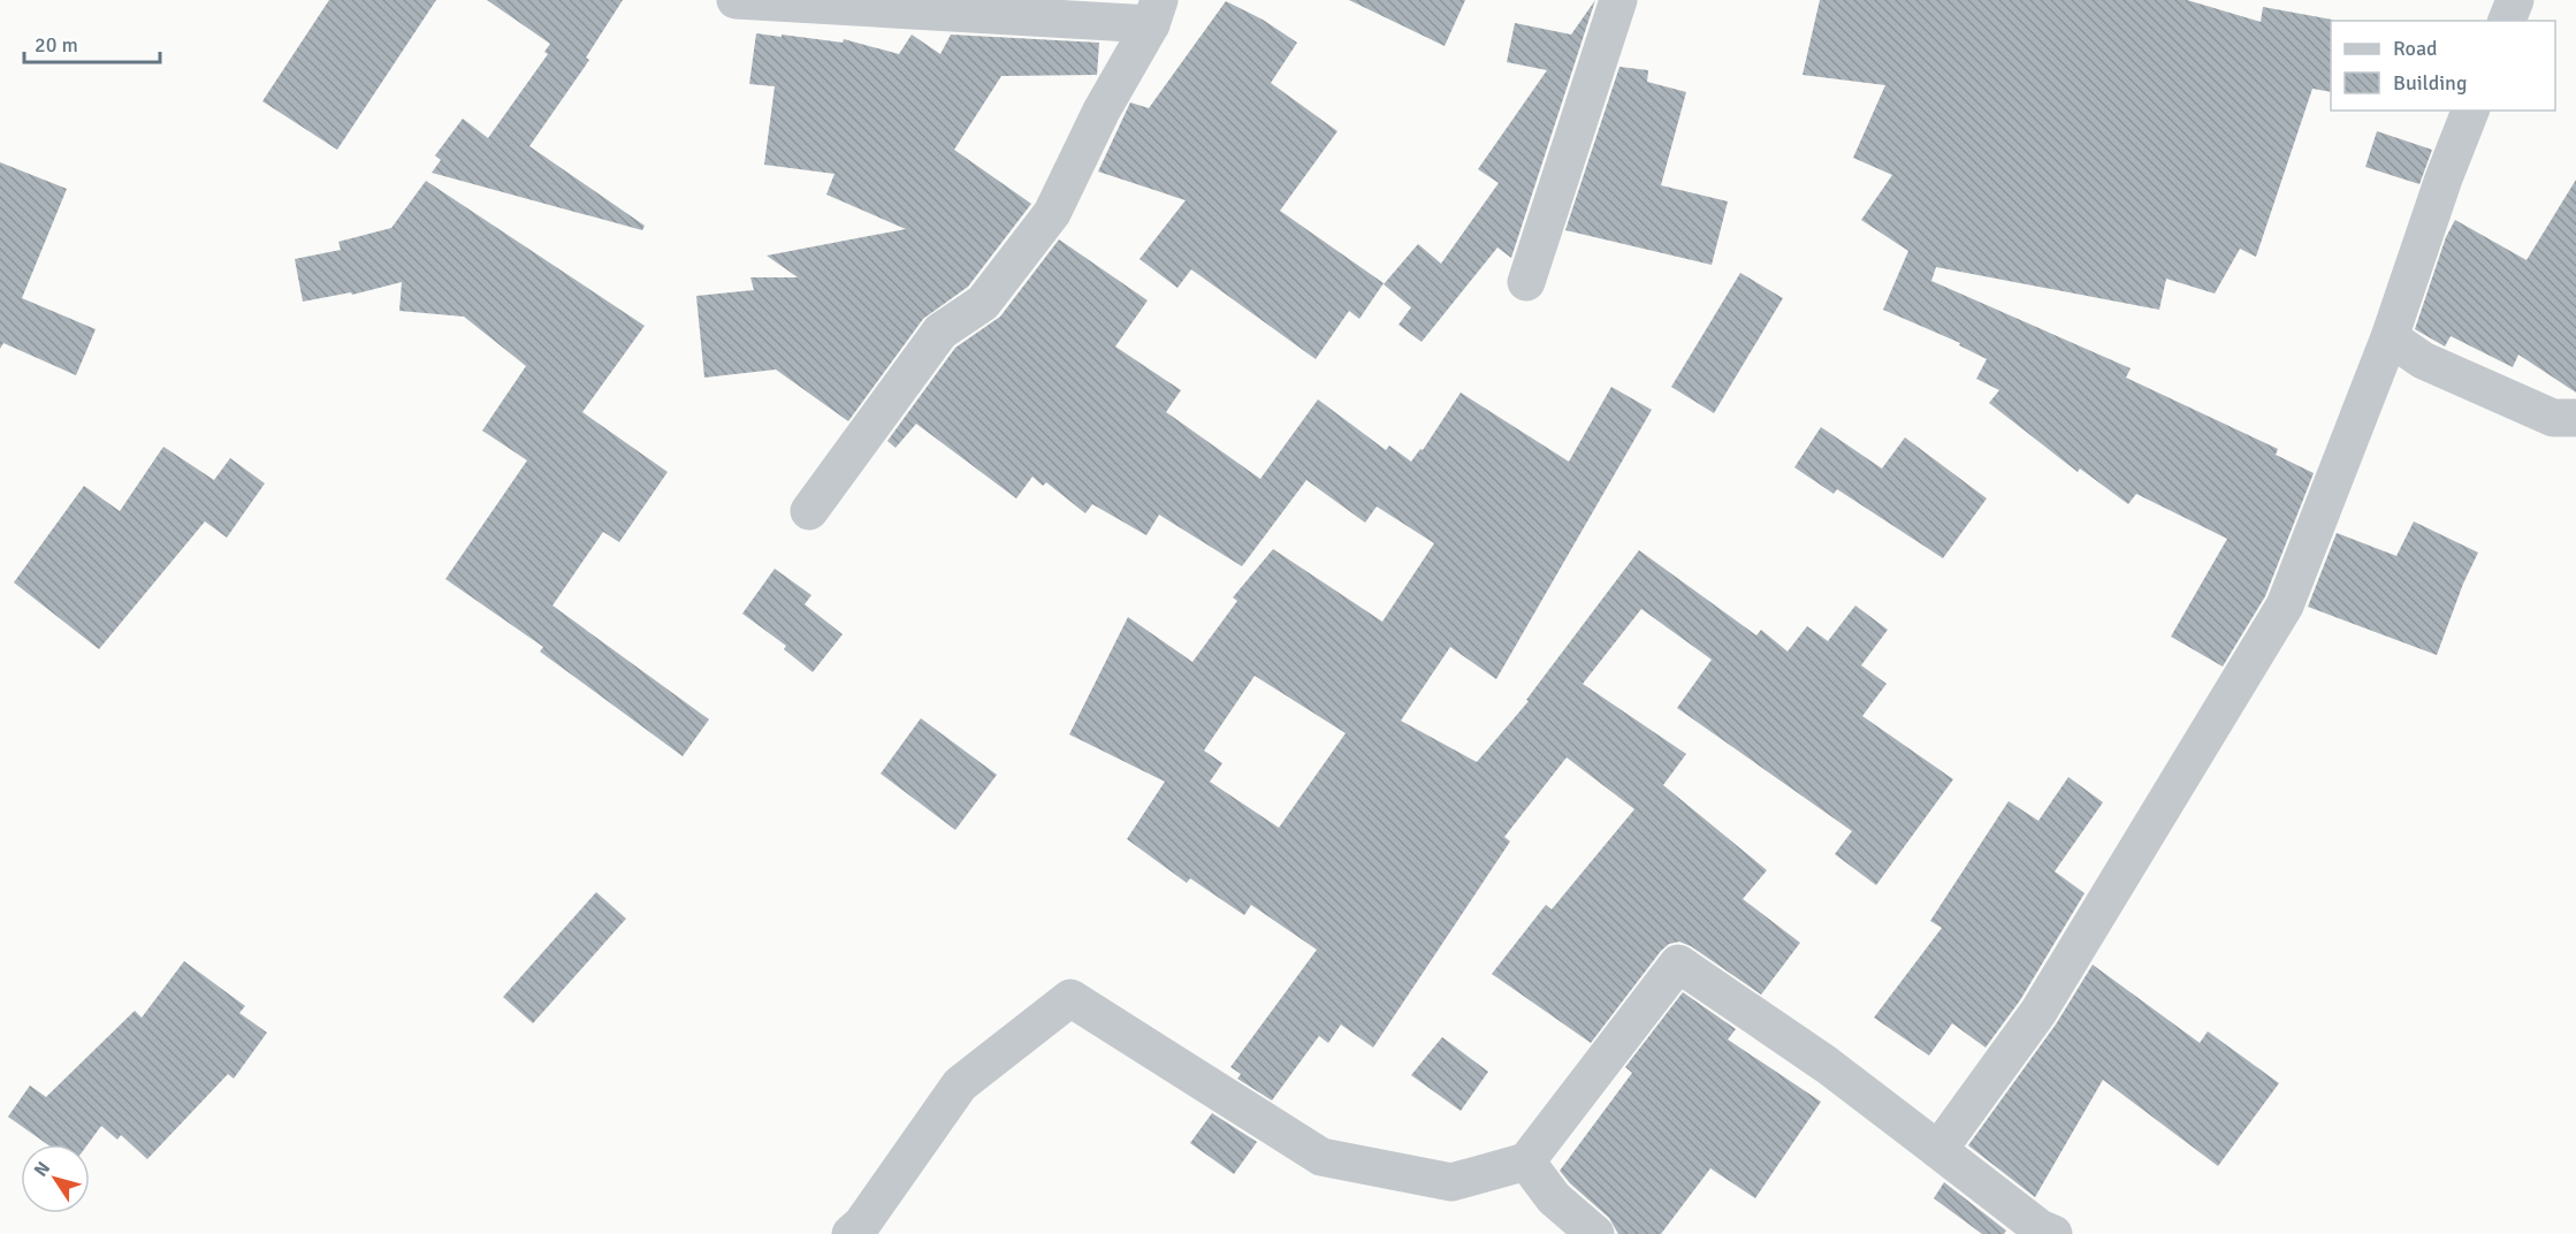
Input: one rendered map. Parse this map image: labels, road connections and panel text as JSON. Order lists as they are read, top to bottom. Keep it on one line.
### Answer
{"legend":["Road","Building"],"scale_bar":"20 m","north":"top left"}
